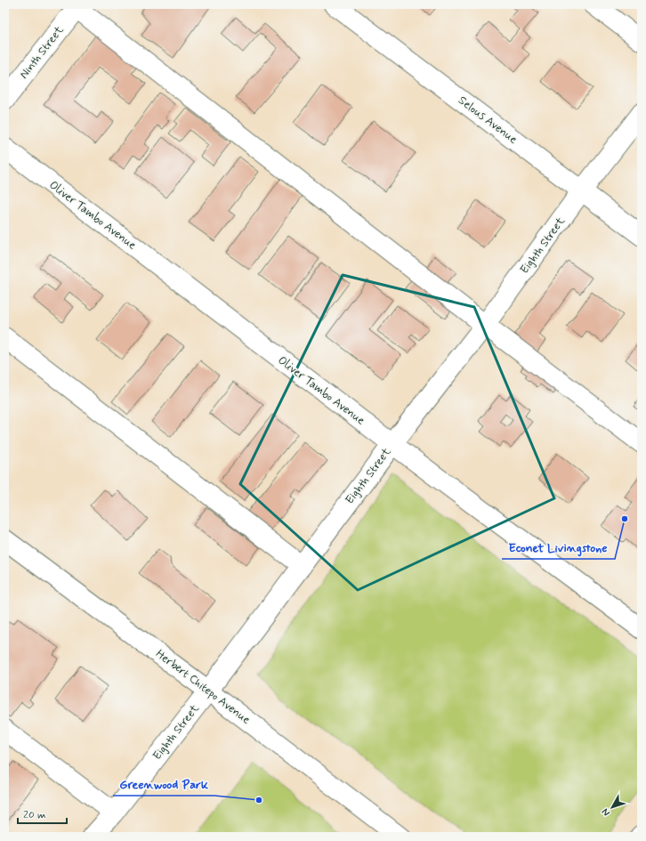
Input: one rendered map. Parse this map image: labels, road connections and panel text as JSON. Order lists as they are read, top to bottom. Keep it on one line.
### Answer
{"streets":{"street":["Ninth Street","Selous Avenue","Oliver Tambo Avenue","Eighth Street","Herbert Chitepo Avenue"]},"crossings":[["Selous Avenue","Eighth Street"],["Oliver Tambo Avenue","Eighth Street"],["Eighth Street","Herbert Chitepo Avenue"]],"places":["Econet Livingstone","Greenwood Park"],"scale_bar":"20 m","north":"bottom left"}
